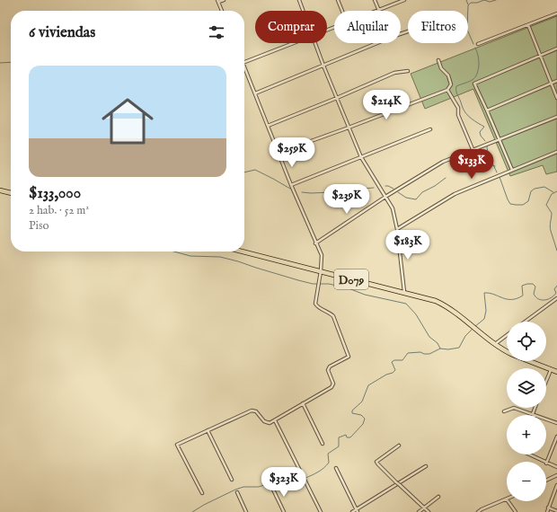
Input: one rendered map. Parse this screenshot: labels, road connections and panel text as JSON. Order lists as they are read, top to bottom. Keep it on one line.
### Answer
{"streets":{"main road":["D079"]},"page":{"chip":["Comprar","Alquilar","Filtros"],"heading":"6 viviendas","list":[{"name":"$133,000","note":"2 hab. · 52 m² · Piso"}],"price":["$214K","$259K","$133K","$239K","$183K","$323K"],"map_buttons":["+","−"]}}
